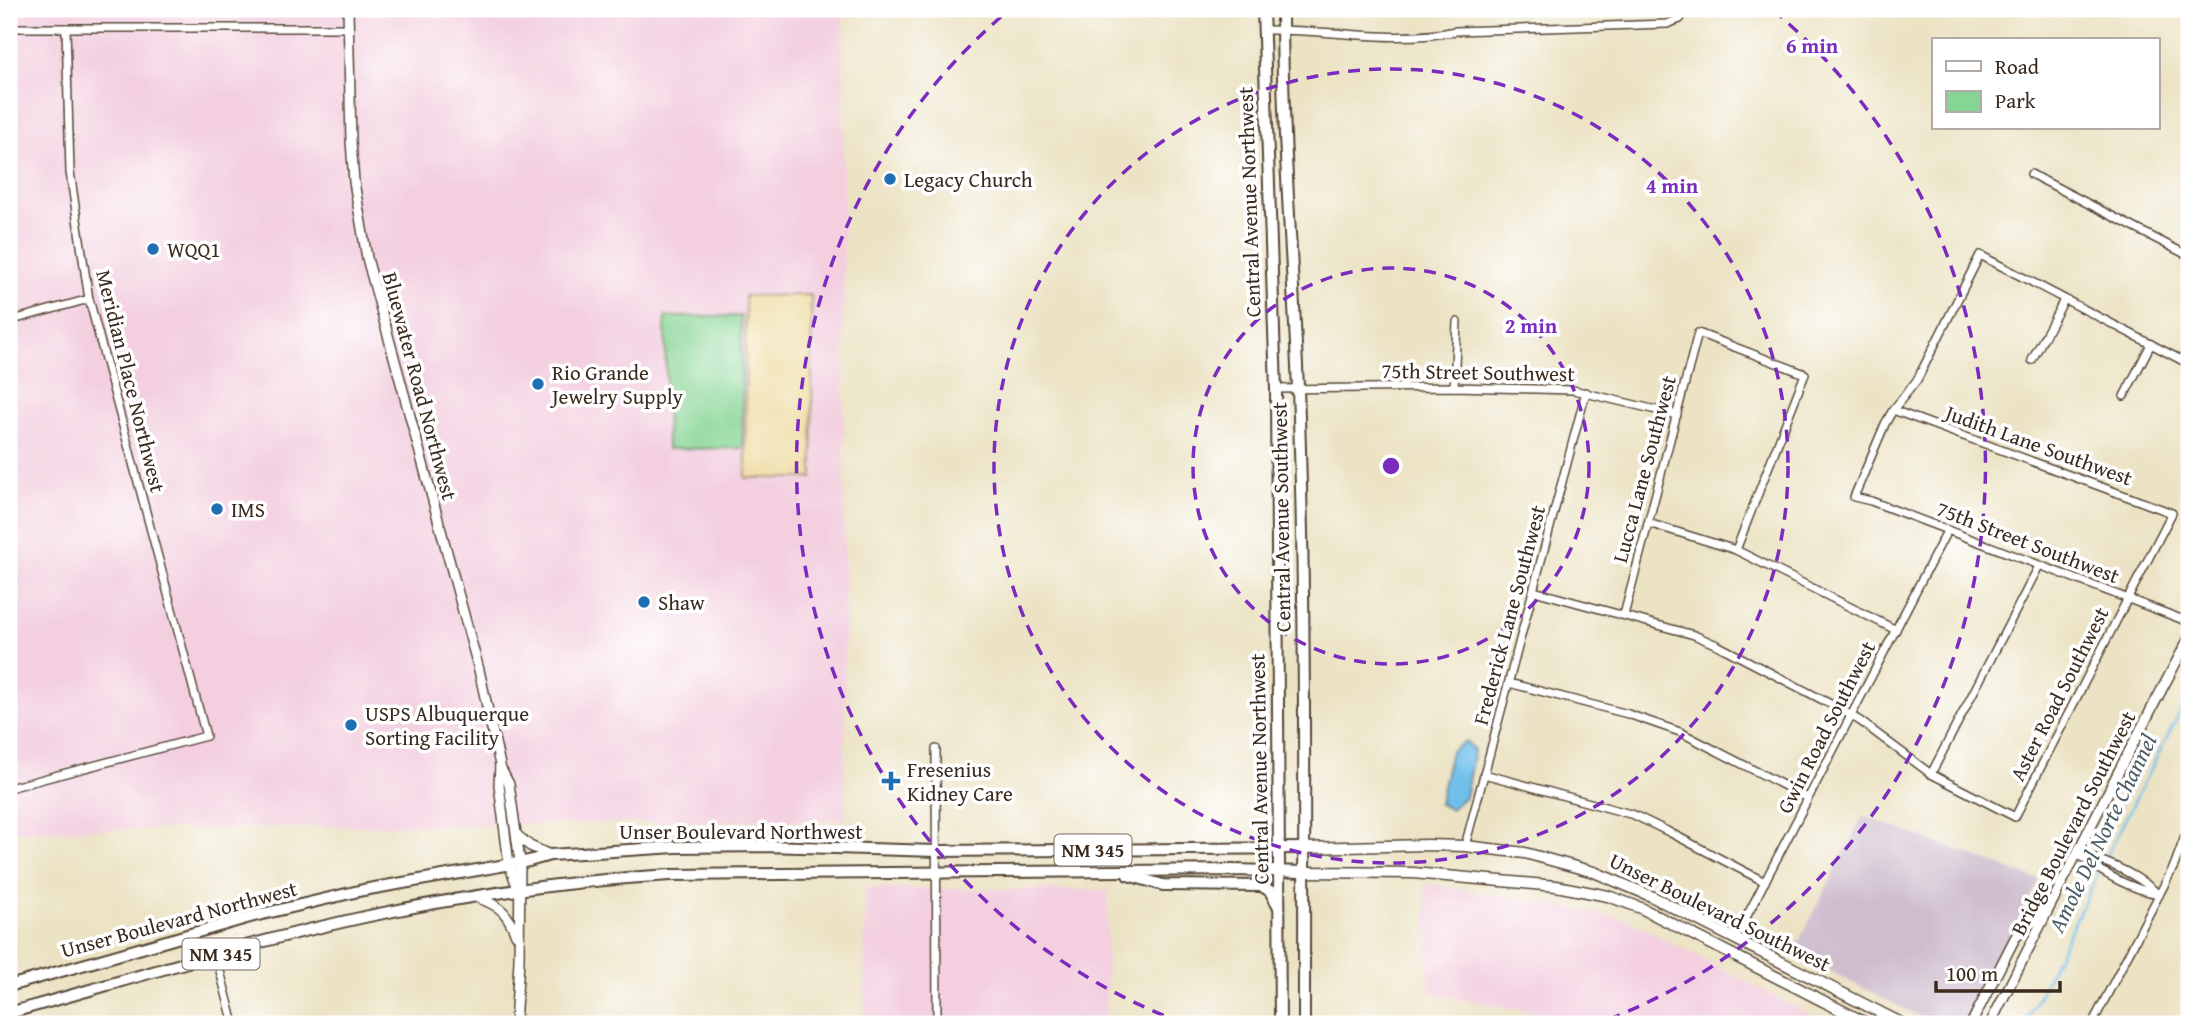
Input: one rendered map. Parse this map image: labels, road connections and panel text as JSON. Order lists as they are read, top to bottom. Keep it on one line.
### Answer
{"streets":{"main road":["Central Avenue Northwest","Central Avenue Southwest","Unser Boulevard Northwest","NM 345","Unser Boulevard Southwest"],"street":["75th Street Southwest","Meridian Place Northwest","Bluewater Road Northwest","Judith Lane Southwest","Lucca Lane Southwest","Frederick Lane Southwest","Aster Road Southwest","Gwin Road Southwest","Bridge Boulevard Southwest"]},"crossings":[["Central Avenue Northwest","75th Street Southwest"],["Central Avenue Northwest","Unser Boulevard Northwest"],["Central Avenue Northwest","NM 345"],["75th Street Southwest","Judith Lane Southwest"],["75th Street Southwest","Lucca Lane Southwest"],["75th Street Southwest","Central Avenue Southwest"],["75th Street Southwest","Frederick Lane Southwest"],["75th Street Southwest","Aster Road Southwest"],["75th Street Southwest","Gwin Road Southwest"],["Bluewater Road Northwest","Unser Boulevard Northwest"],["Judith Lane Southwest","Aster Road Southwest"],["Central Avenue Southwest","NM 345"],["Central Avenue Southwest","Unser Boulevard Southwest"],["Frederick Lane Southwest","Unser Boulevard Southwest"],["Gwin Road Southwest","Unser Boulevard Southwest"],["Unser Boulevard Northwest","NM 345"],["NM 345","Unser Boulevard Southwest"]],"water":["Amole Del Norte Channel"],"places":{"other":["Legacy Church","WQQ1","Rio Grande Jewelry Supply","IMS","Shaw","USPS Albuquerque Sorting Facility"],"health":["Fresenius Kidney Care"]},"legend":["Road","Park"],"scale_bar":"100 m","rings":["6 min","4 min","2 min"]}
